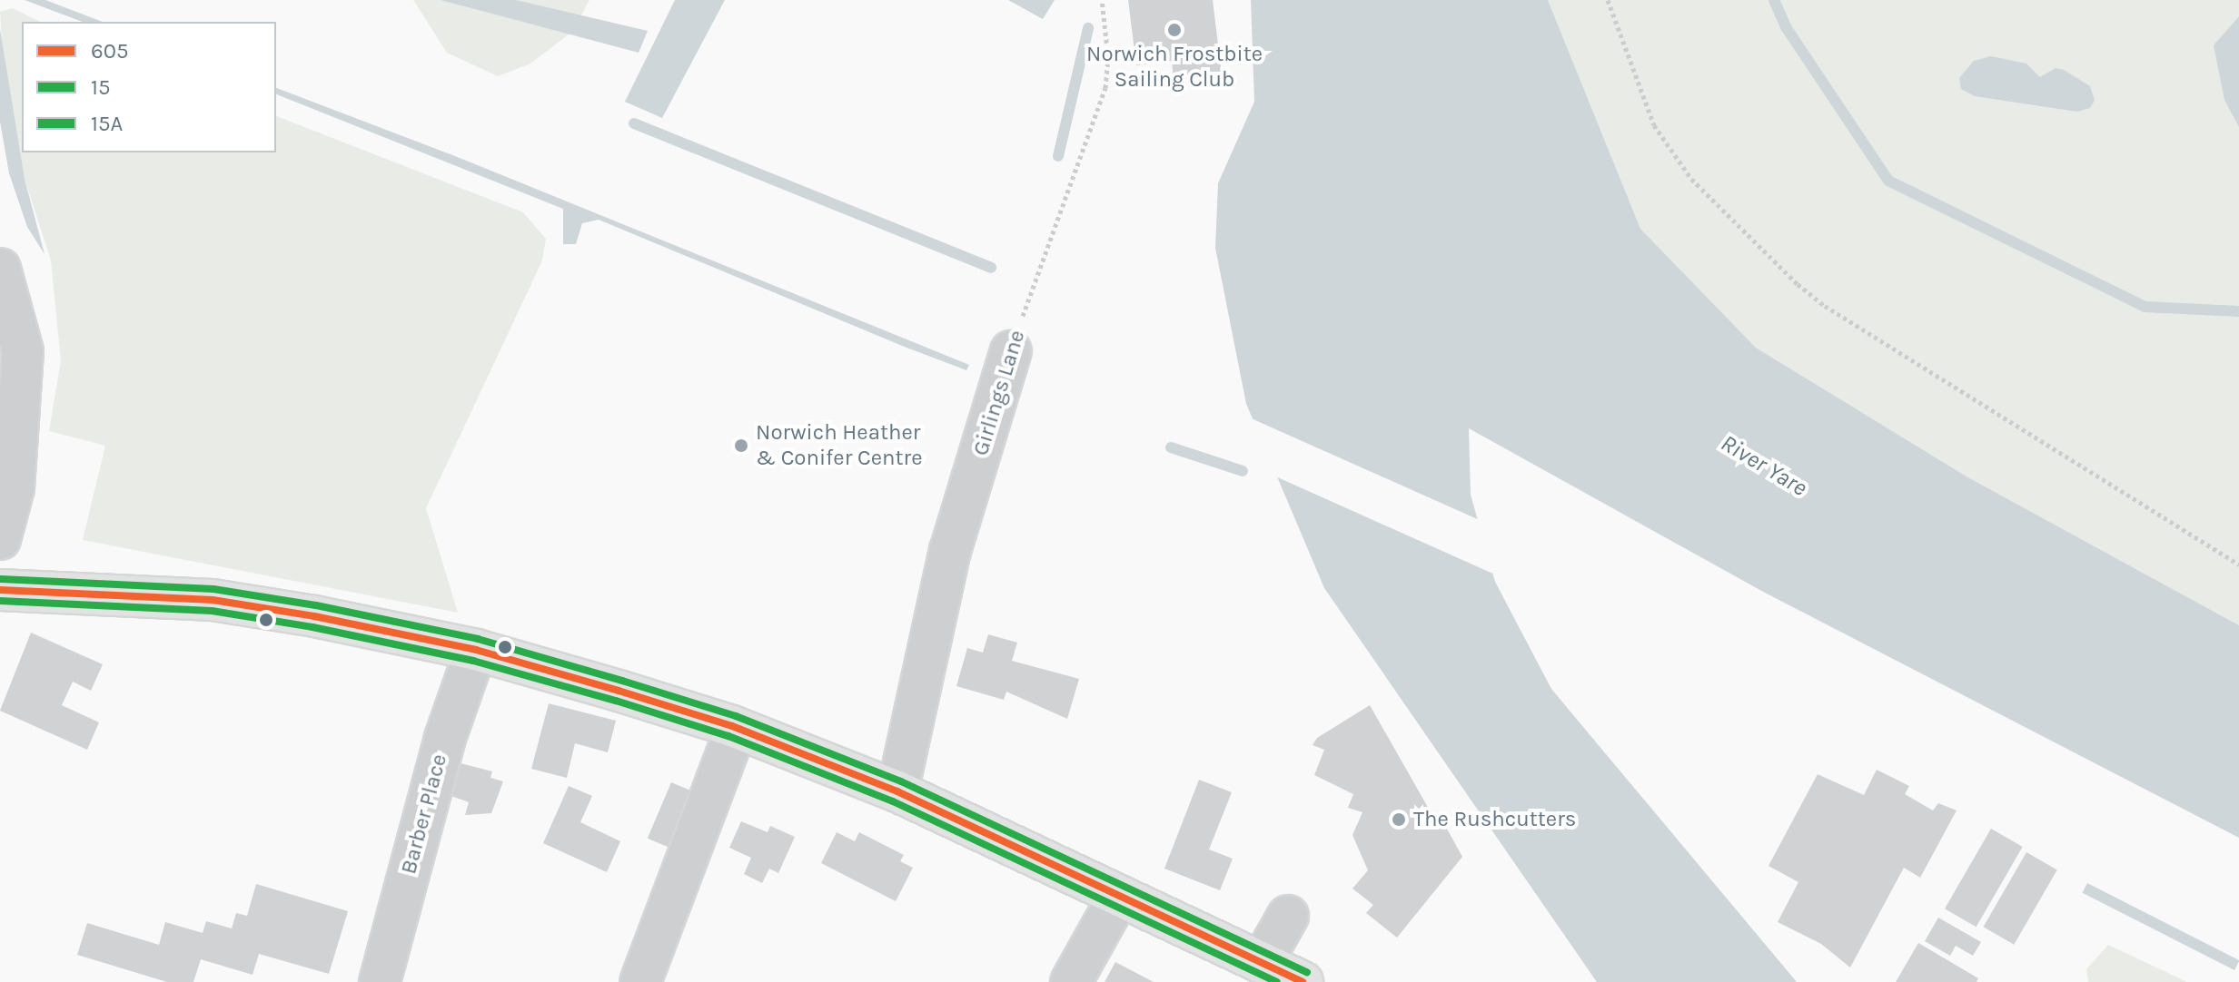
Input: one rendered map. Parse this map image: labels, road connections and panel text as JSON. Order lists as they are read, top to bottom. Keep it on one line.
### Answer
{"streets":{"street":["Girlings Lane","Barber Place"]},"water":["River Yare"],"places":["Norwich Frostbite Sailing Club","Norwich Heather & Conifer Centre","The Rushcutters"],"lines":["transit line 15A","transit line 605","transit line 15"],"legend":["605","15","15A"]}
